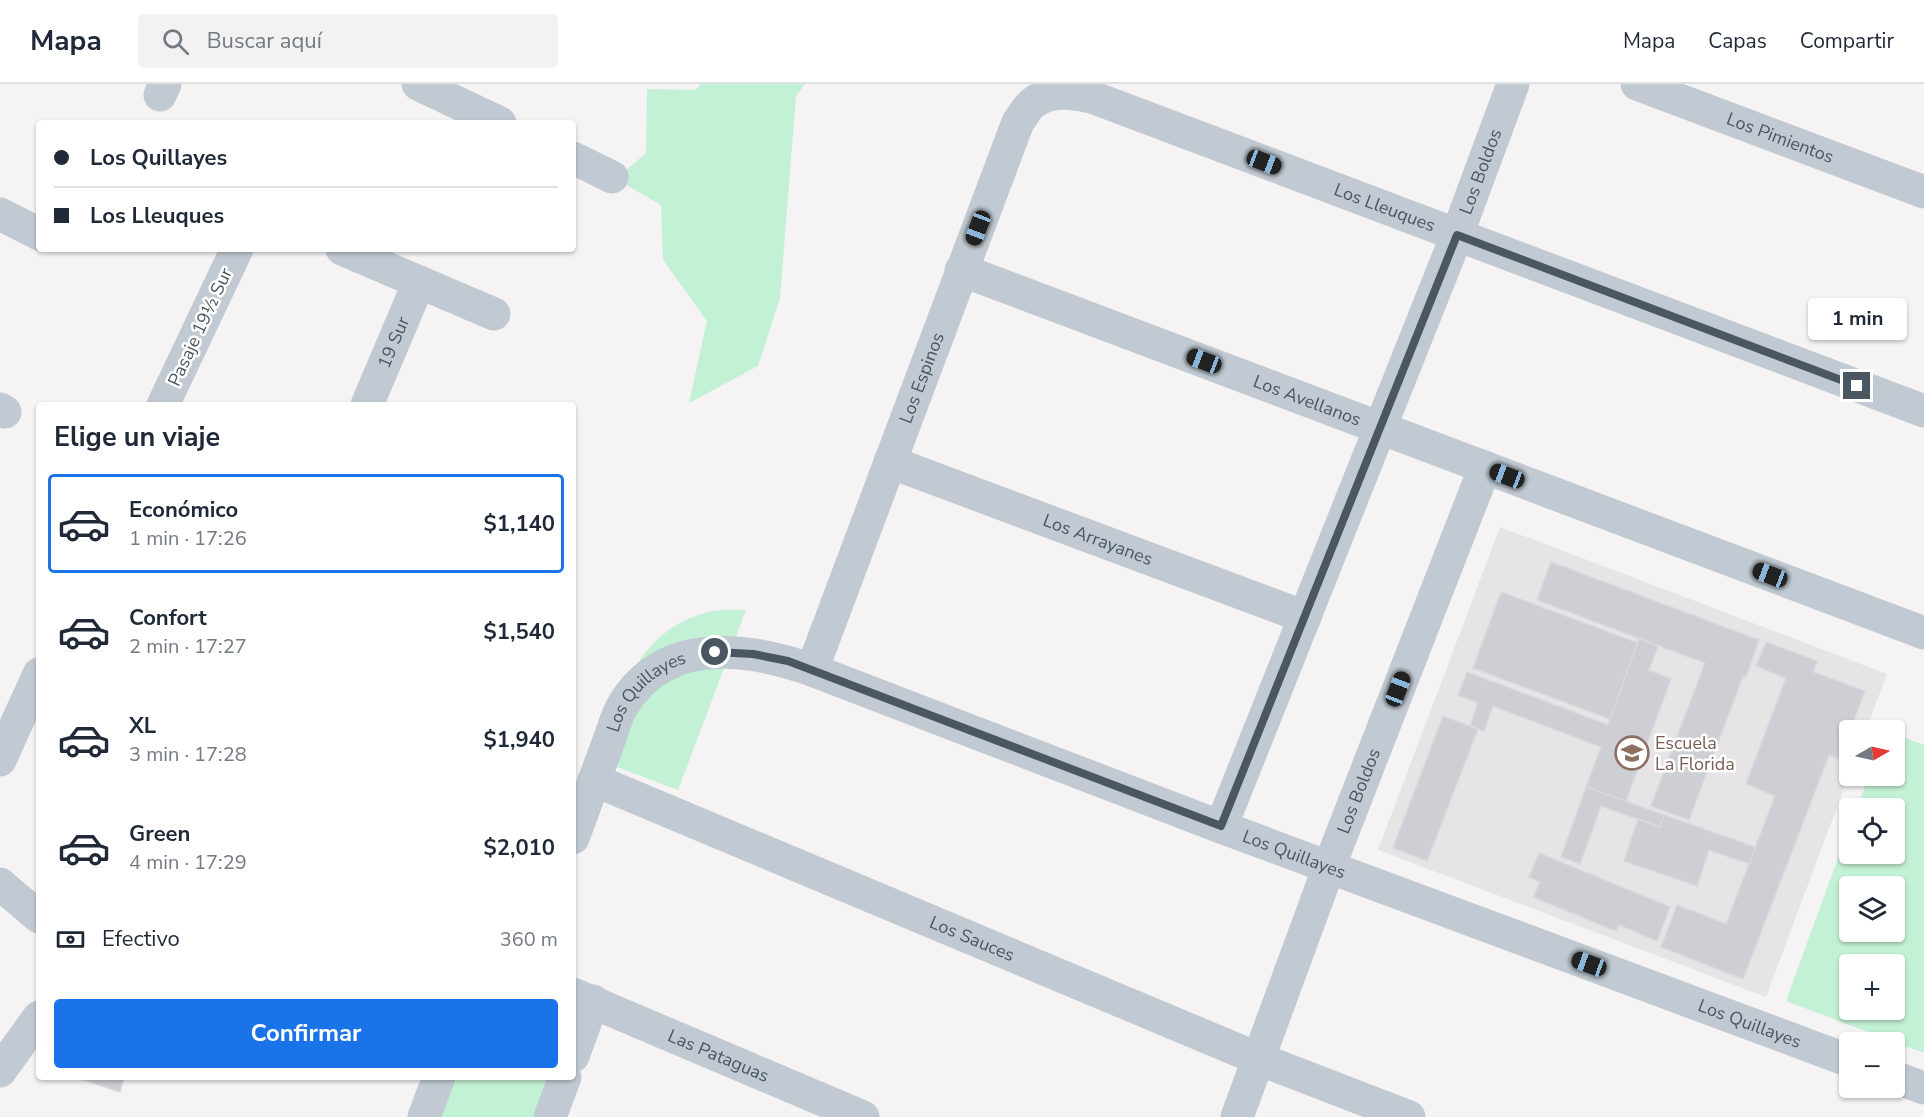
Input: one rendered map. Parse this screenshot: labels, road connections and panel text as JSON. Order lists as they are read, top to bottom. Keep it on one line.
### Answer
{"streets":{"street":["Los Pimientos","Los Boldos","Los Lleuques","Pasaje 19½ Sur","19 Sur","Los Espinos","Los Avellanos","Los Arrayanes","Los Quillayes","Los Sauces","Las Pataguas"]},"crossings":[["Los Boldos","Los Lleuques"],["Los Boldos","Los Avellanos"],["Los Boldos","Los Arrayanes"],["Los Boldos","Los Quillayes"],["Los Boldos","Los Sauces"],["Los Lleuques","Los Espinos"],["Los Espinos","Los Avellanos"],["Los Espinos","Los Arrayanes"],["Los Espinos","Los Quillayes"],["Los Quillayes","Los Sauces"]],"places":{"school or university":["Escuela La Florida"]},"north":"right","page":{"header":"Mapa","search":"Buscar aquí","nav":["Mapa","Capas","Compartir"],"banner":["Los Quillayes","Los Lleuques"],"bubble":"1 min","heading":"Elige un viaje","list":[{"name":"Económico","note":"1 min · 17:26","value":"$1,140"},{"name":"Confort","note":"2 min · 17:27","value":"$1,540"},{"name":"XL","note":"3 min · 17:28","value":"$1,940"},{"name":"Green","note":"4 min · 17:29","value":"$2,010"}],"map_buttons":["+","−"],"pay":["Efectivo","360 m"],"buttons":"Confirmar"}}
